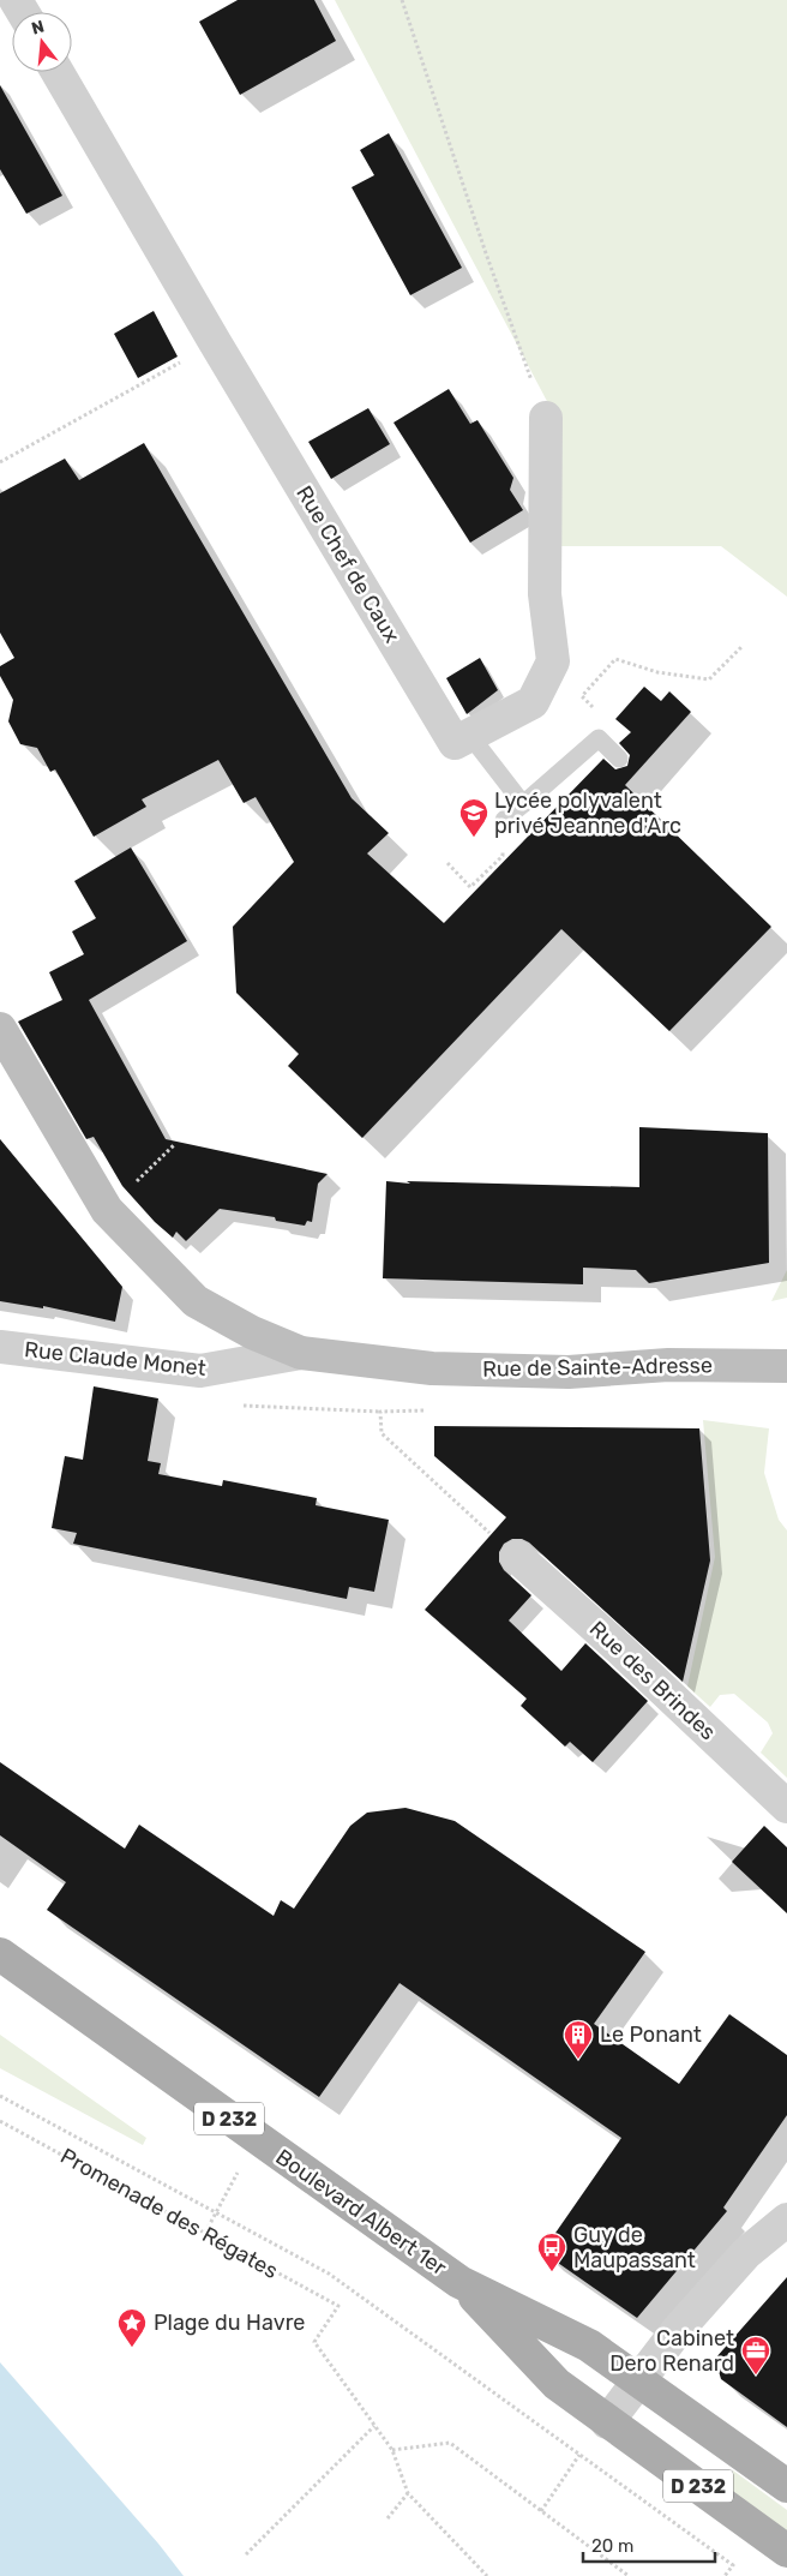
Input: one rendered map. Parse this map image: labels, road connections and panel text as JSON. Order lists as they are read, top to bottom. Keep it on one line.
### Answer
{"streets":{"main road":["Rue de Sainte-Adresse","D 232","Boulevard Albert 1er"],"street":["Rue Chef de Caux","Rue Claude Monet","Rue des Brindes"],"path":["Promenade des Régates"]},"crossings":[["Rue Claude Monet","Rue de Sainte-Adresse"]],"places":{"school or university":["Lycée polyvalent privé Jeanne d'Arc"],"building":["Le Ponant"],"bus stop":["Guy de Maupassant"],"place":["Plage du Havre"],"office":["Cabinet Dero Renard"]},"scale_bar":"20 m","north":"top"}
